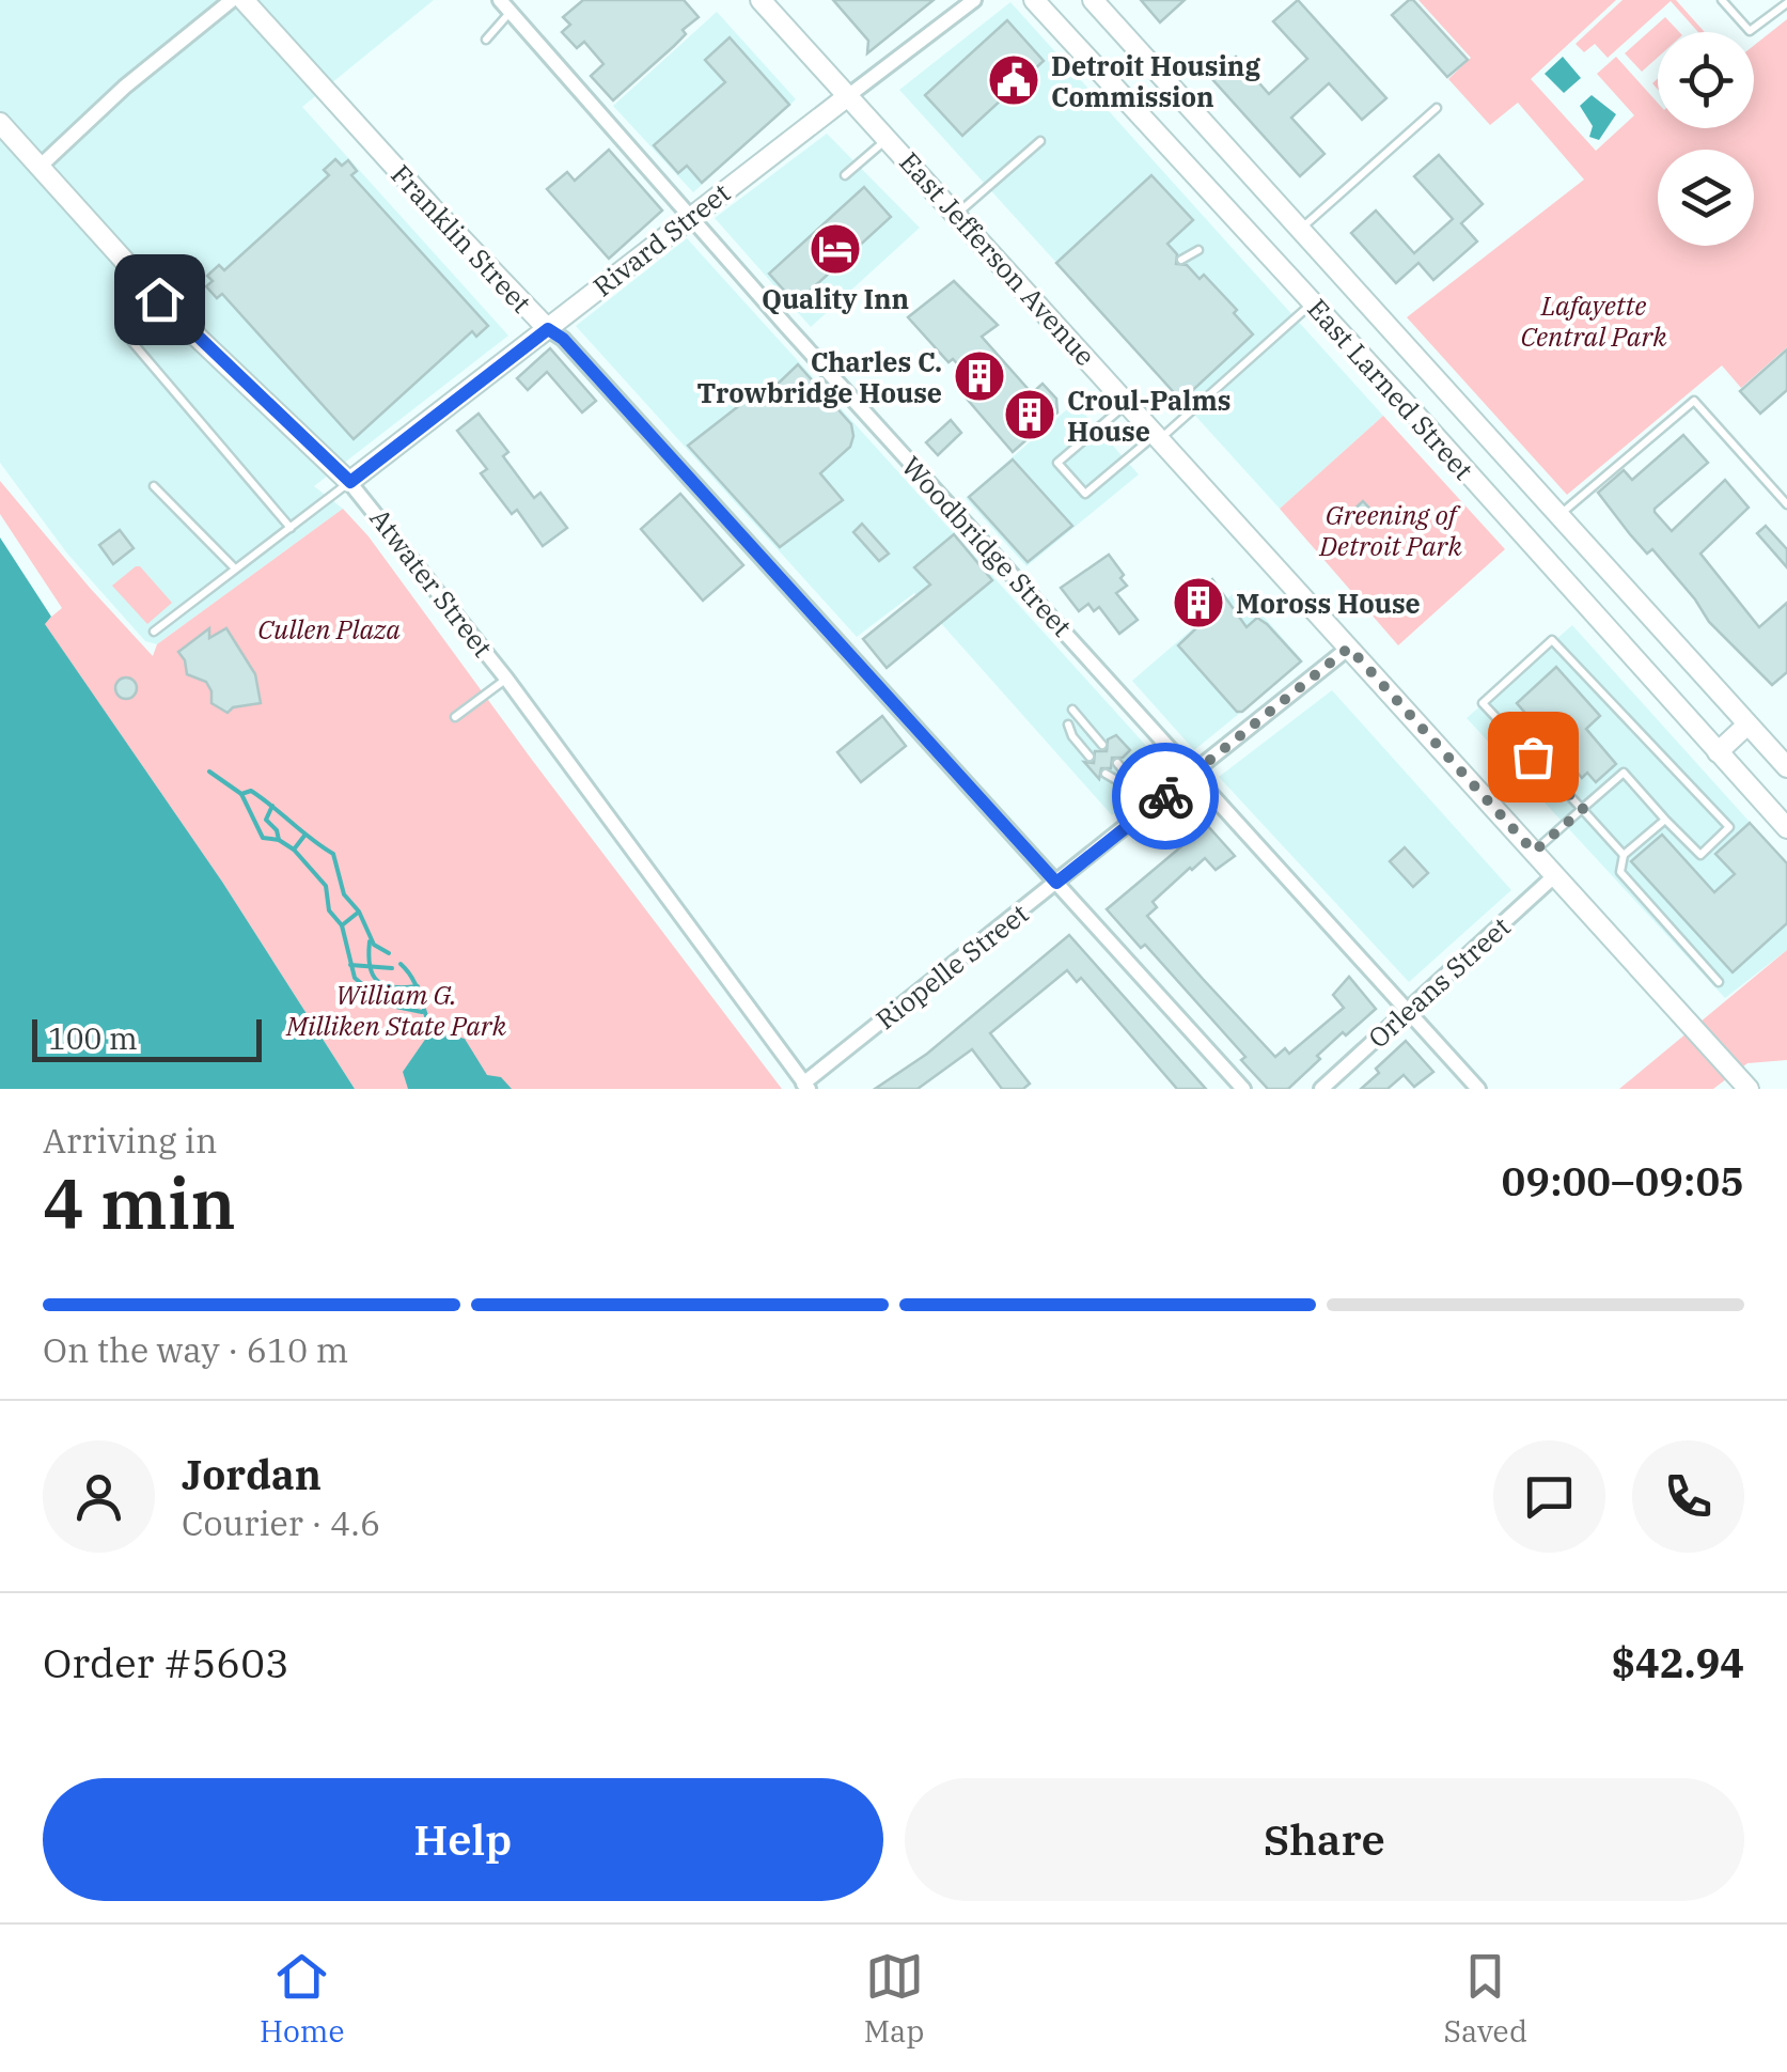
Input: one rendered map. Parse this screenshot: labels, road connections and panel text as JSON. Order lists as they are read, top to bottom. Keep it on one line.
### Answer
{"streets":{"street":["Franklin Street","Rivard Street","East Jefferson Avenue","East Larned Street","Woodbridge Street","Atwater Street","Riopelle Street","Orleans Street"]},"crossings":[["Franklin Street","Rivard Street"],["Franklin Street","Riopelle Street"],["Rivard Street","East Jefferson Avenue"],["Rivard Street","Woodbridge Street"],["Rivard Street","Atwater Street"],["East Jefferson Avenue","Riopelle Street"],["East Jefferson Avenue","Orleans Street"],["Woodbridge Street","Riopelle Street"],["Woodbridge Street","Orleans Street"],["Atwater Street","Riopelle Street"]],"parks":["Lafayette Central Park","Greening of Detroit Park","Cullen Plaza","William G. Milliken State Park"],"places":{"public building":["Detroit Housing Commission"],"hotel":["Quality Inn"],"building":["Charles C. Trowbridge House","Croul-Palms House","Moross House"]},"scale_bar":"100 m","page":{"scale":"100 m","heading":["4 min","Arriving in","09:00–09:05"],"panel":["Jordan","Courier · 4.6","Order #5603","$42.94"],"bar":"On the way · 610 m","buttons":["Help","Share"],"tabs":["Home","Map","Saved"]}}
